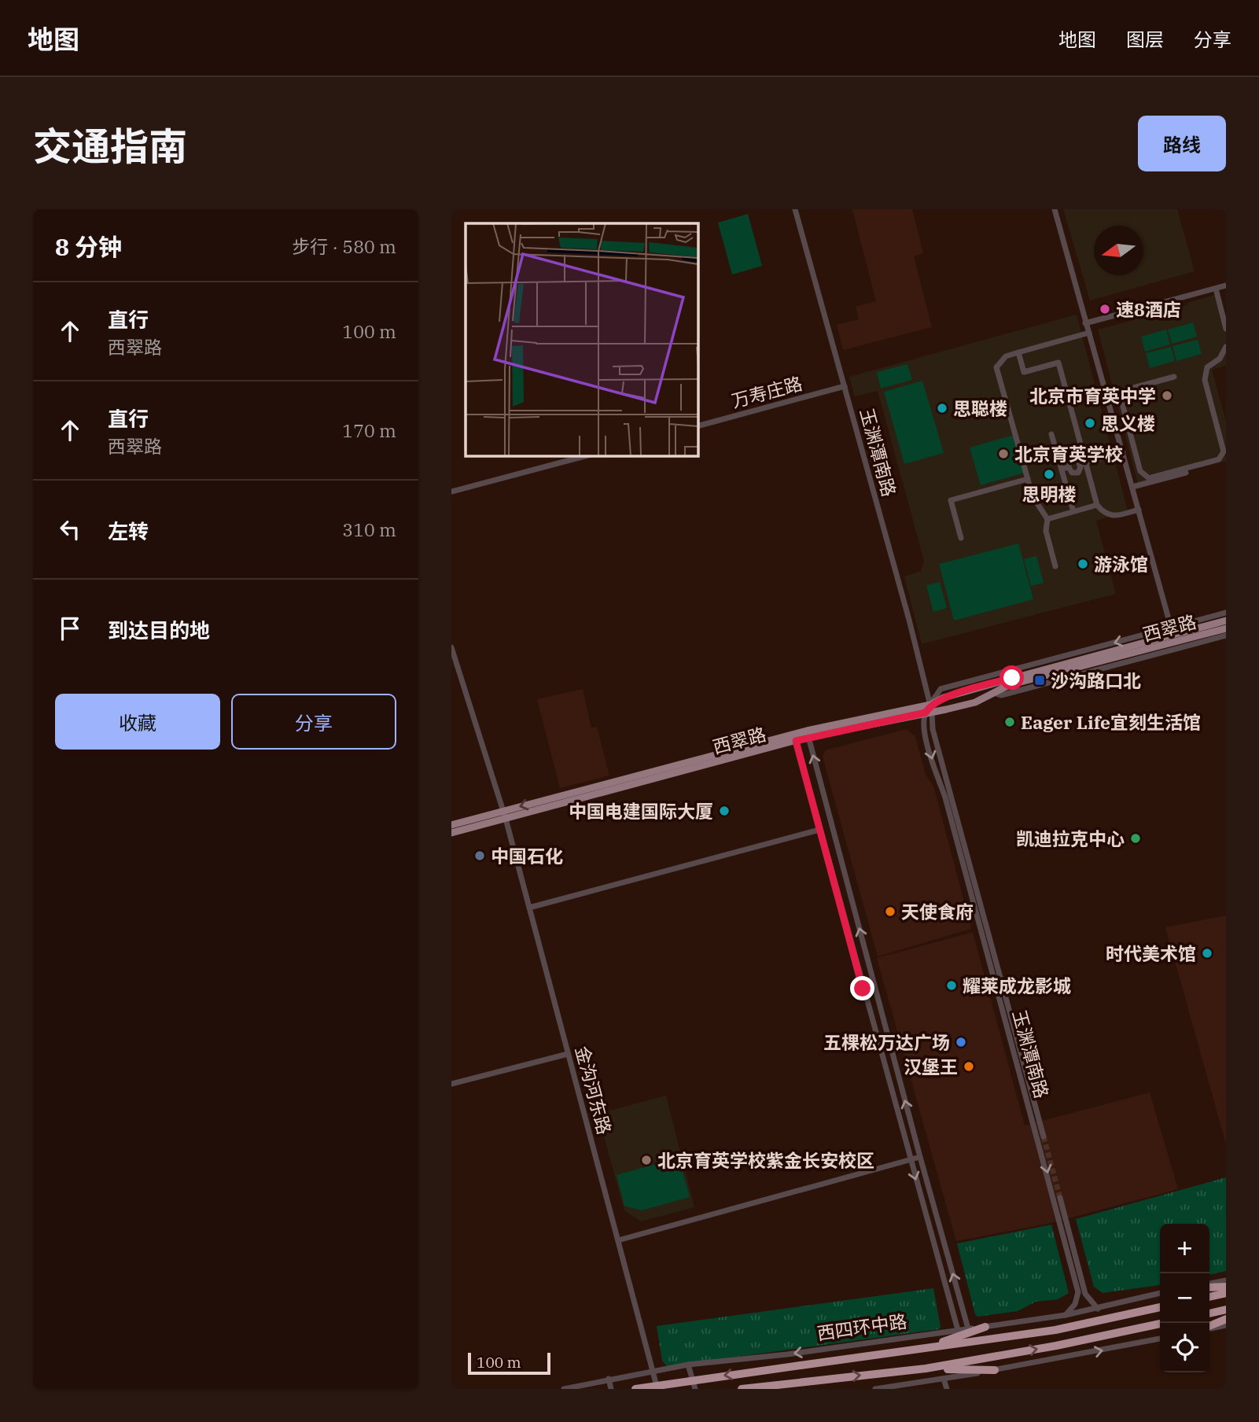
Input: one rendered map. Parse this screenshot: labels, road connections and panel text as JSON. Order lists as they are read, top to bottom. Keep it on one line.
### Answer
{"streets":{"highway":["西四环中路"],"main road":["西翠路"],"street":["万寿庄路","玉渊潭南路","金沟河东路"]},"crossings":[["万寿庄路","玉渊潭南路"],["玉渊潭南路","西翠路"],["玉渊潭南路","西四环中路"],["西翠路","金沟河东路"],["金沟河东路","西四环中路"]],"one_way":["西四环中路"],"places":{"other":["速8酒店","北京市育英中学","思聪楼","思义楼","北京育英学校","思明楼","游泳馆","Eager Life宜刻生活馆","中国电建国际大厦","凯迪拉克中心","中国石化","天使食府","时代美术馆","耀莱成龙影城","五棵松万达广场","汉堡王","北京育英学校紫金长安校区"],"transit":["沙沟路口北"]},"scale_bar":"100 m","north":"left","page":{"header":"地图","nav":["地图","图层","分享"],"title":"交通指南","buttons":["路线",["收藏","分享"]],"heading":["8 分钟","步行 · 580 m"],"list":[["直行","西翠路","100 m"],["直行","西翠路","170 m"],["左转","310 m"],"到达目的地"],"map_buttons":["+","−"],"scale":"100 m"}}
